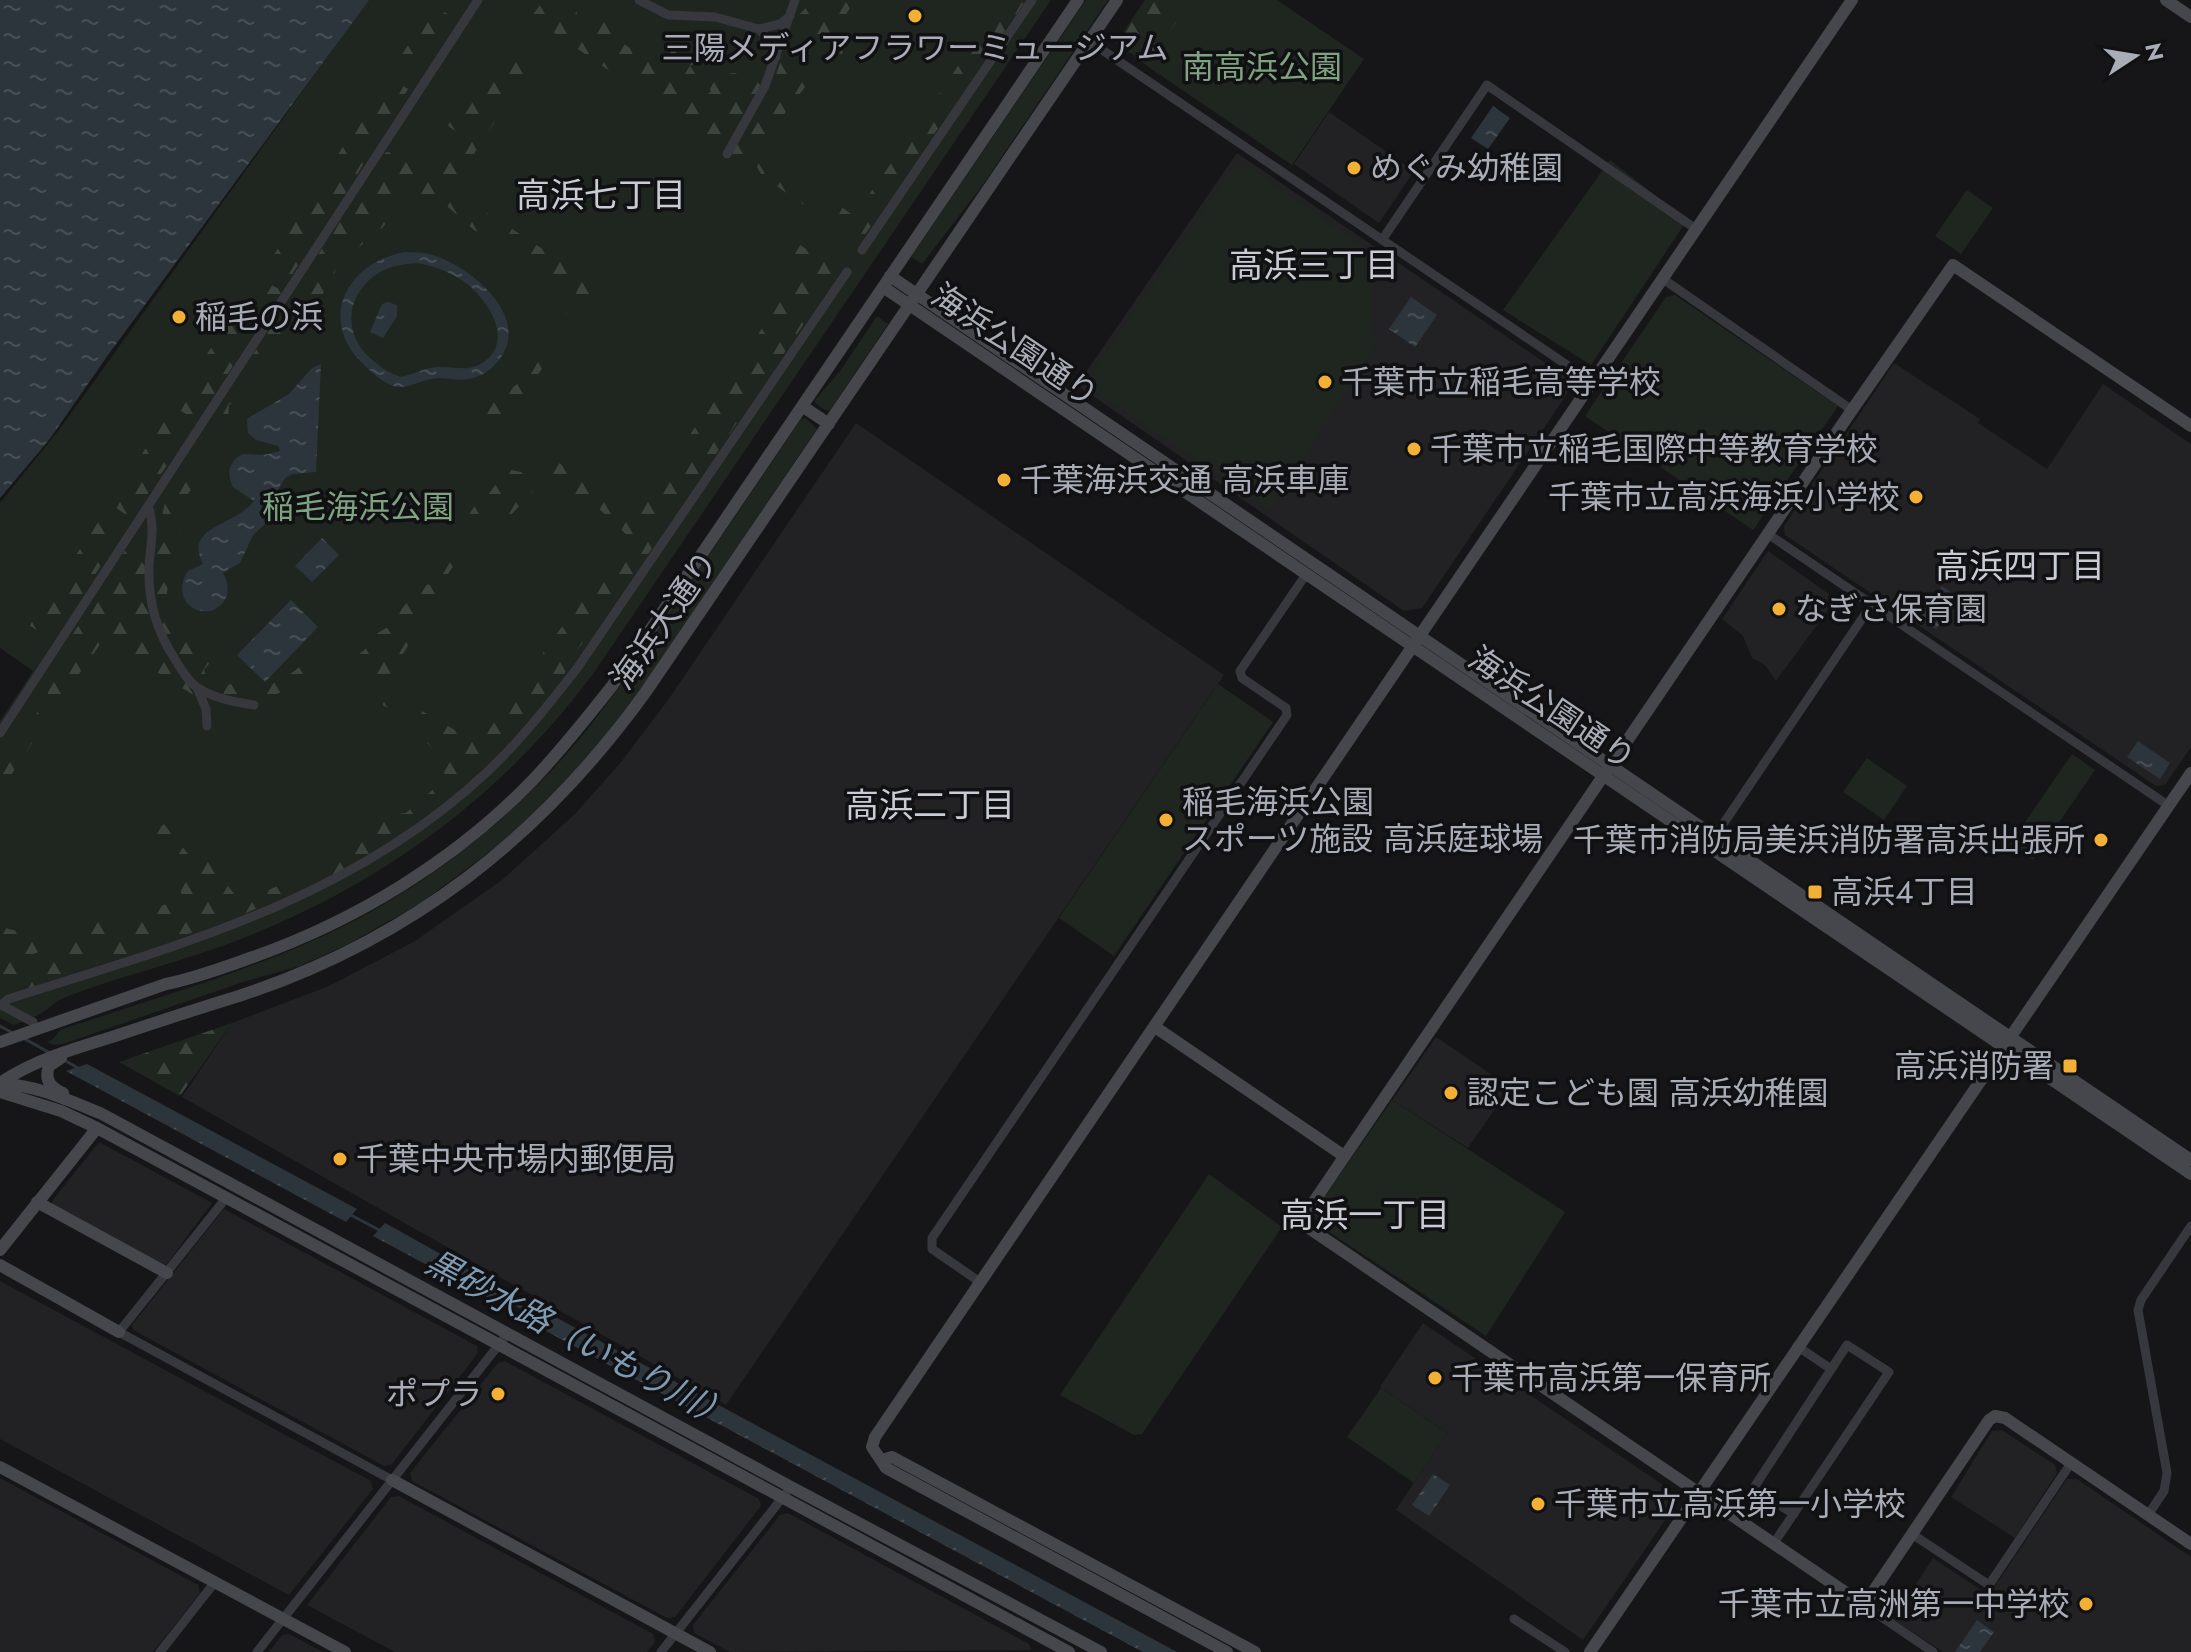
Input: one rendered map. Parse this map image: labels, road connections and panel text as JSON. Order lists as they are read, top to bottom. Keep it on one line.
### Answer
{"streets":{"street":["海浜公園通り","海浜大通り"]},"crossings":[["海浜公園通り","海浜大通り"]],"districts":["高浜七丁目","高浜三丁目","高浜四丁目","高浜二丁目","高浜一丁目"],"water":["黒砂水路（いもり川）"],"parks":["南高浜公園","稲毛海浜公園"],"places":{"other":["三陽メディアフラワーミュージアム","めぐみ幼稚園","稲毛の浜","千葉市立稲毛高等学校","千葉市立稲毛国際中等教育学校","千葉海浜交通 高浜車庫","千葉市立高浜海浜小学校","なぎさ保育園","稲毛海浜公園 スポーツ施設 高浜庭球場","千葉市消防局美浜消防署高浜出張所","認定こども園 高浜幼稚園","千葉中央市場内郵便局","千葉市高浜第一保育所","ポプラ","千葉市立高浜第一小学校","千葉市立高洲第一中学校"],"transit":["高浜4丁目","高浜消防署"]},"north":"right"}
